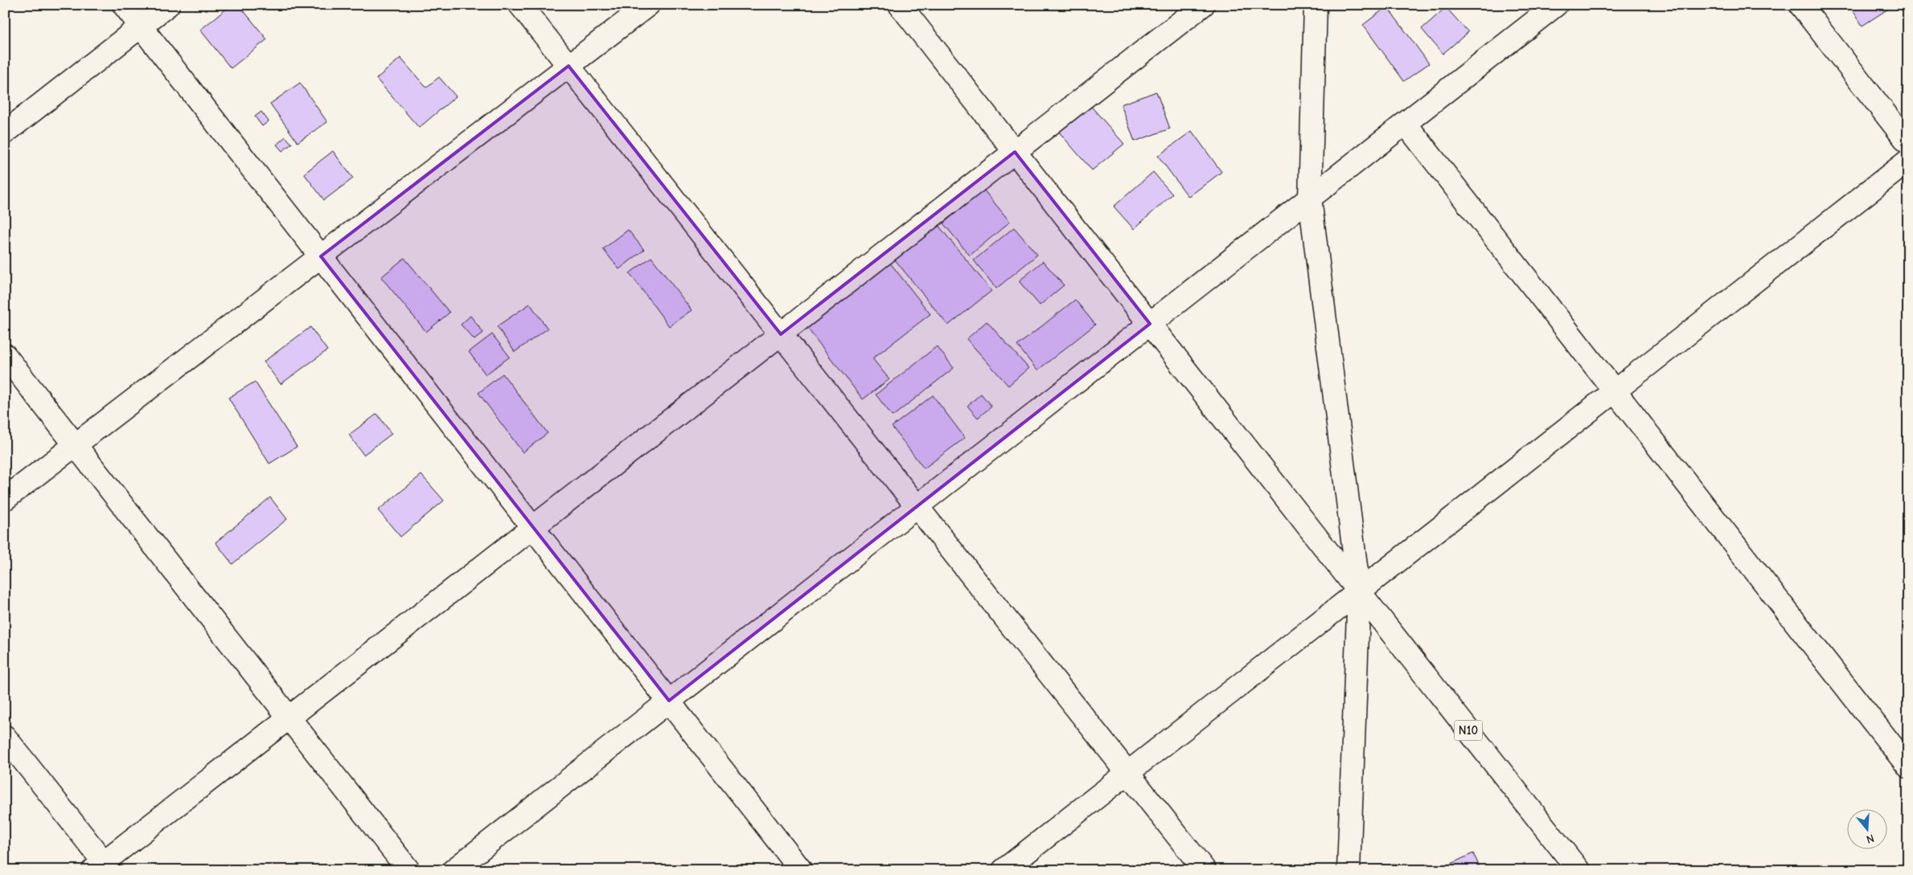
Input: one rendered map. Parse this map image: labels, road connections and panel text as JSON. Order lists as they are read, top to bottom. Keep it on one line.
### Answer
{"streets":{"street":["N10"]},"north":"bottom"}
